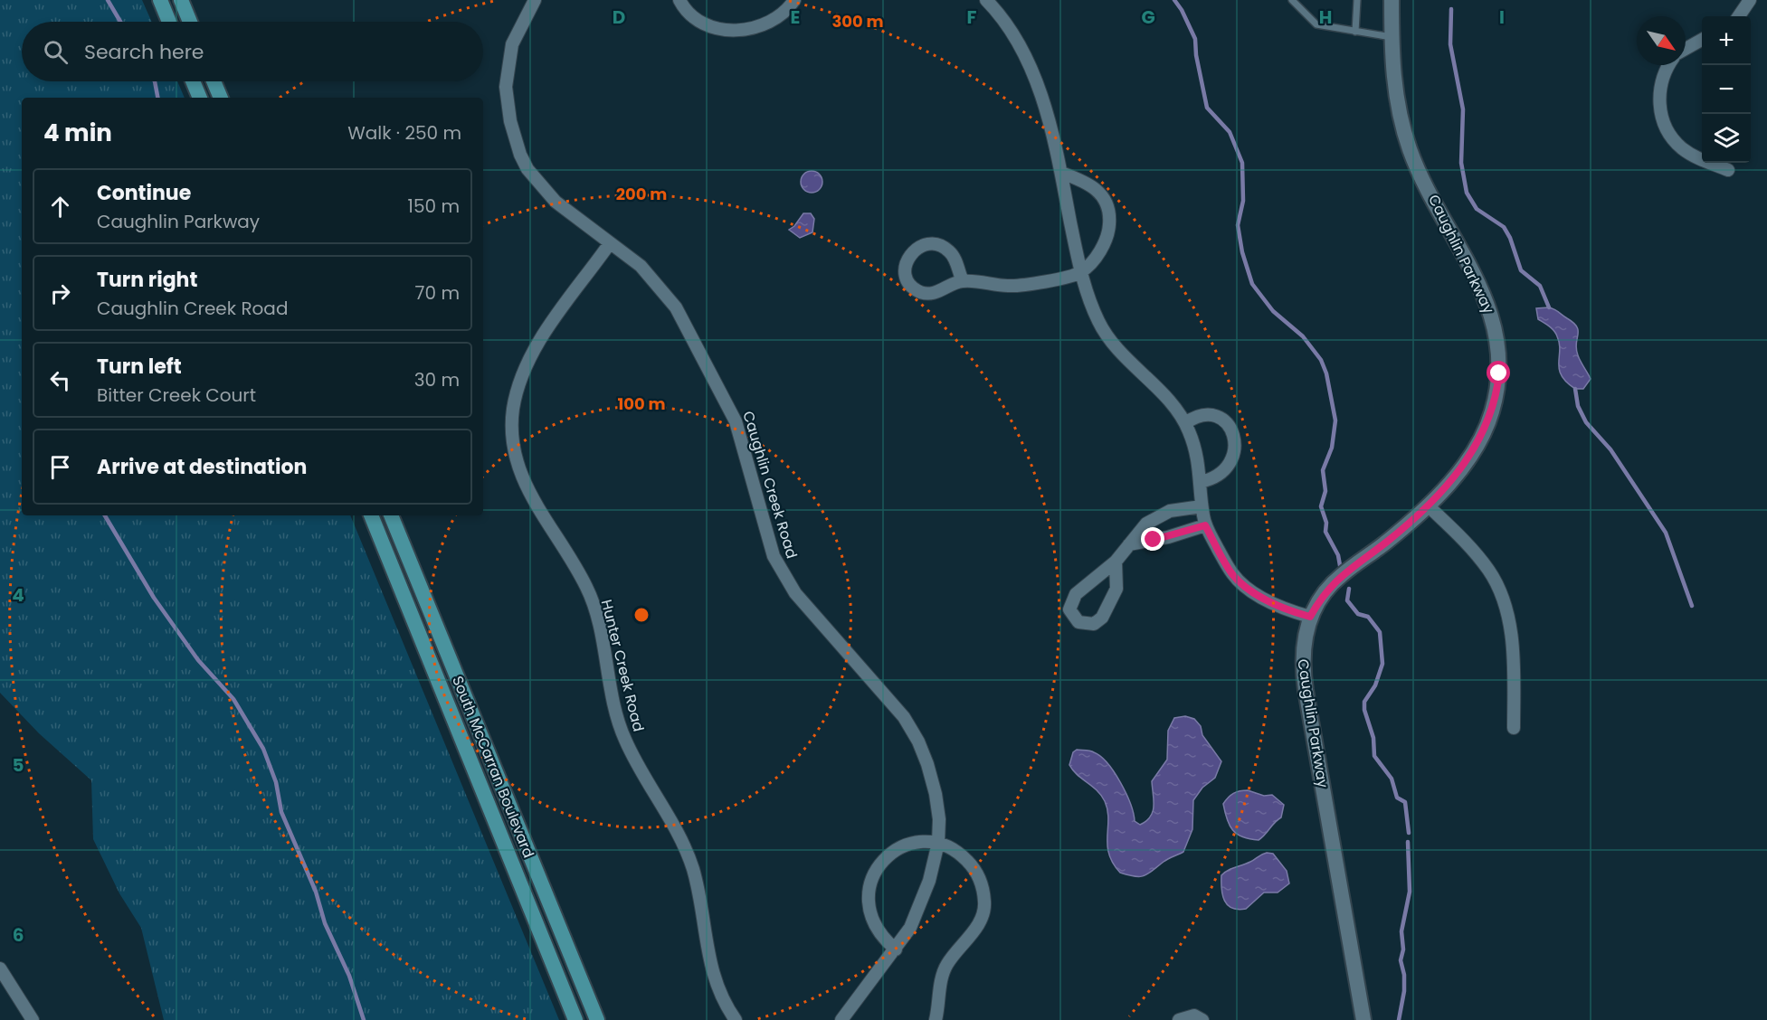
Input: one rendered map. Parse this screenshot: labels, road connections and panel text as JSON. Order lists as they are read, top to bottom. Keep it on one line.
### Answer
{"streets":{"main road":["South McCarran Boulevard"],"street":["Caughlin Parkway","Caughlin Creek Road","Hunter Creek Road"]},"crossings":[["Caughlin Creek Road","Hunter Creek Road"]],"north":"bottom right","page":{"map_buttons":["+","−"],"search":"Search here","heading":["4 min","Walk · 250 m"],"list":[["Continue","Caughlin Parkway","150 m"],["Turn right","Caughlin Creek Road","70 m"],["Turn left","Bitter Creek Court","30 m"],"Arrive at destination"]},"grid":{"columns":["D","E","F","G","H","I"],"rows":["4","5","6"]},"rings":["300 m","200 m","100 m"]}
